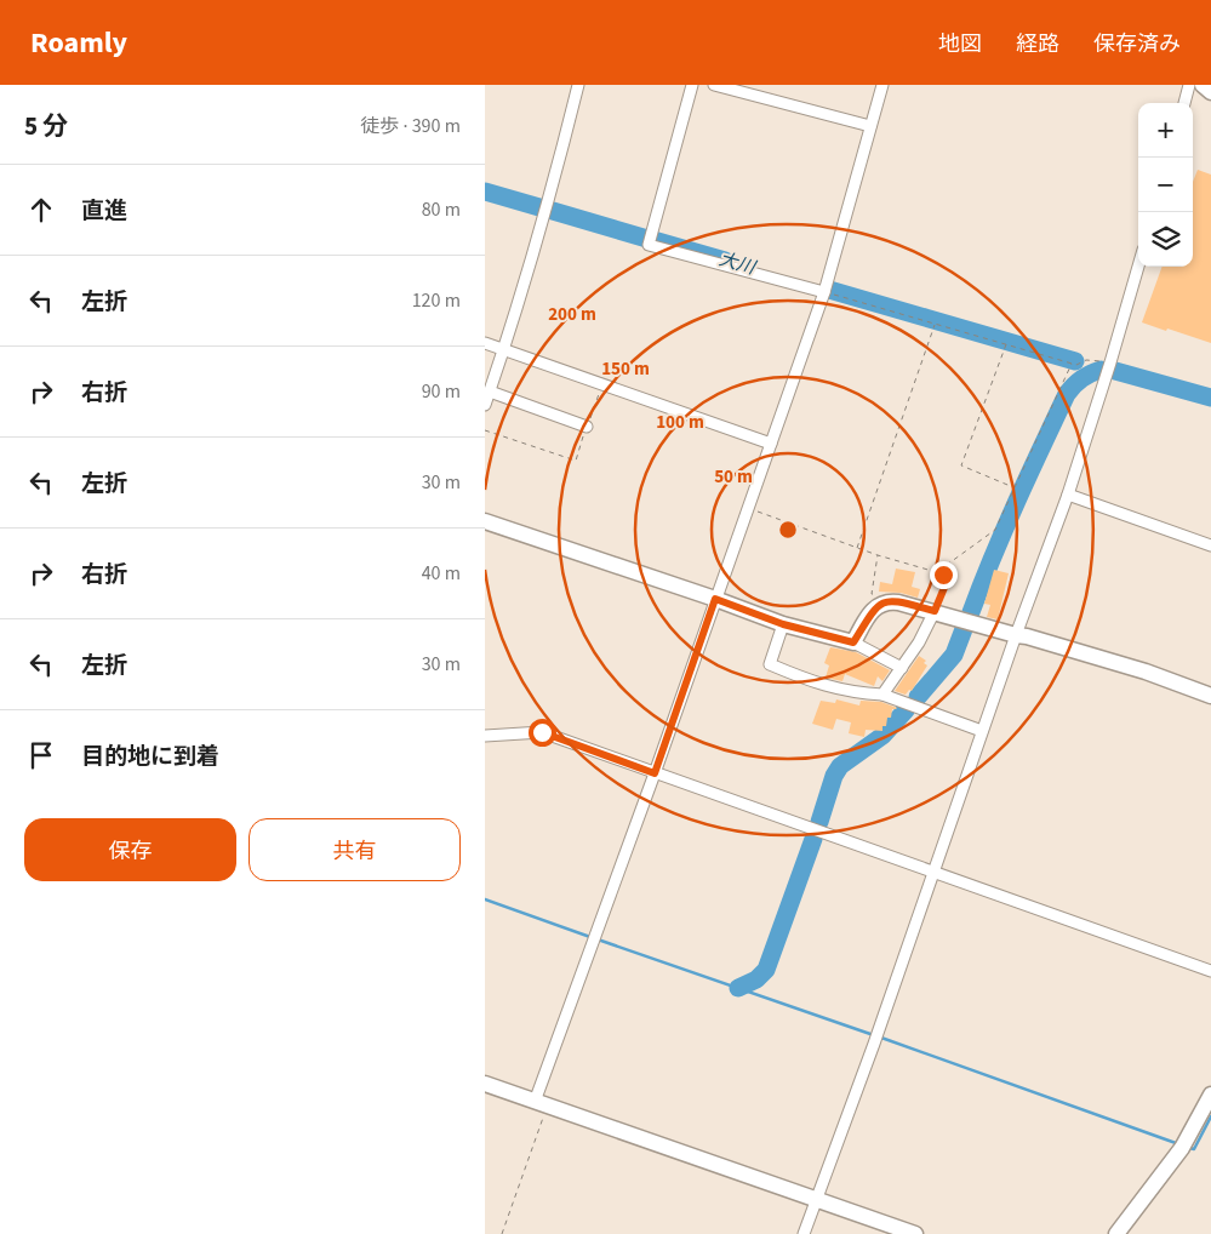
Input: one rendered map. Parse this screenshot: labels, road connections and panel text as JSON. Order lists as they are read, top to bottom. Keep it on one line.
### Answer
{"water":["大川"],"page":{"header":"Roamly","nav":["地図","経路","保存済み"],"heading":["5 分","徒歩 · 390 m"],"map_buttons":["+","−"],"list":[["直進","80 m"],["左折","120 m"],["右折","90 m"],["左折","30 m"],["右折","40 m"],["左折","30 m"],"目的地に到着"],"buttons":["保存","共有"]},"rings":["200 m","150 m","100 m","50 m"]}
